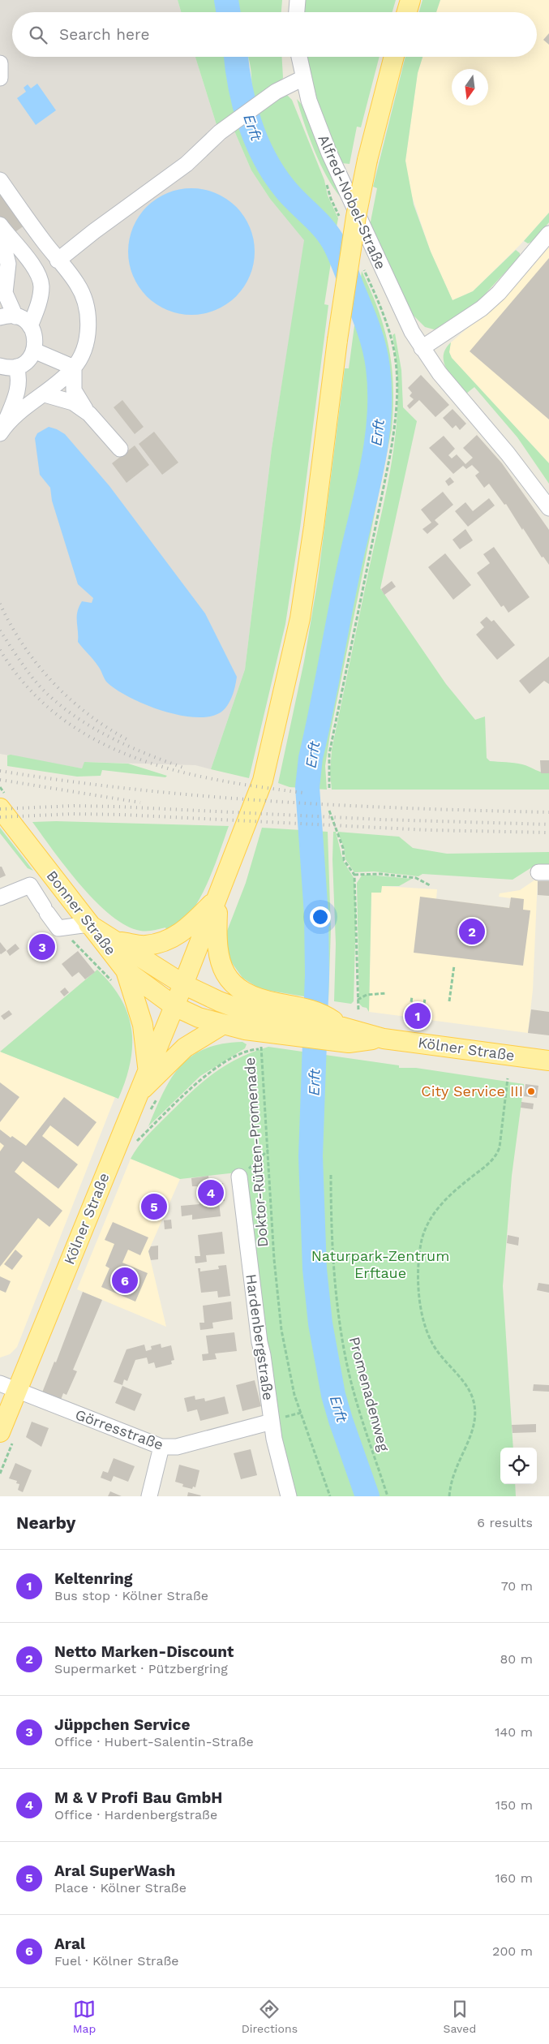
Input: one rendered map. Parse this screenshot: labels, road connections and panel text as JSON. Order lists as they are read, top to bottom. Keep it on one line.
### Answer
{"streets":{"main road":["Bonner Straße","Kölner Straße"],"street":["Alfred-Nobel-Straße","Hardenbergstraße","Görresstraße"],"path":["Doktor-Rütten-Promenade","Promenadenweg"]},"crossings":[["Bonner Straße","Kölner Straße"],["Kölner Straße","Doktor-Rütten-Promenade"],["Kölner Straße","Görresstraße"],["Hardenbergstraße","Görresstraße"]],"water":["Erft"],"parks":["Naturpark-Zentrum Erftaue"],"places":["City Service III"],"north":"bottom","page":{"search":"Search here","pins":["2","3","1","4","5","6"],"heading":["Nearby","6 results"],"list":[{"mark":"1","name":"Keltenring","note":"Bus stop · Kölner Straße","value":"70 m"},{"mark":"2","name":"Netto Marken-Discount","note":"Supermarket · Pützbergring","value":"80 m"},{"mark":"3","name":"Jüppchen Service","note":"Office · Hubert-Salentin-Straße","value":"140 m"},{"mark":"4","name":"M & V Profi Bau GmbH","note":"Office · Hardenbergstraße","value":"150 m"},{"mark":"5","name":"Aral SuperWash","note":"Place · Kölner Straße","value":"160 m"},{"mark":"6","name":"Aral","note":"Fuel · Kölner Straße","value":"200 m"}],"nav":["Map","Directions","Saved"]}}
